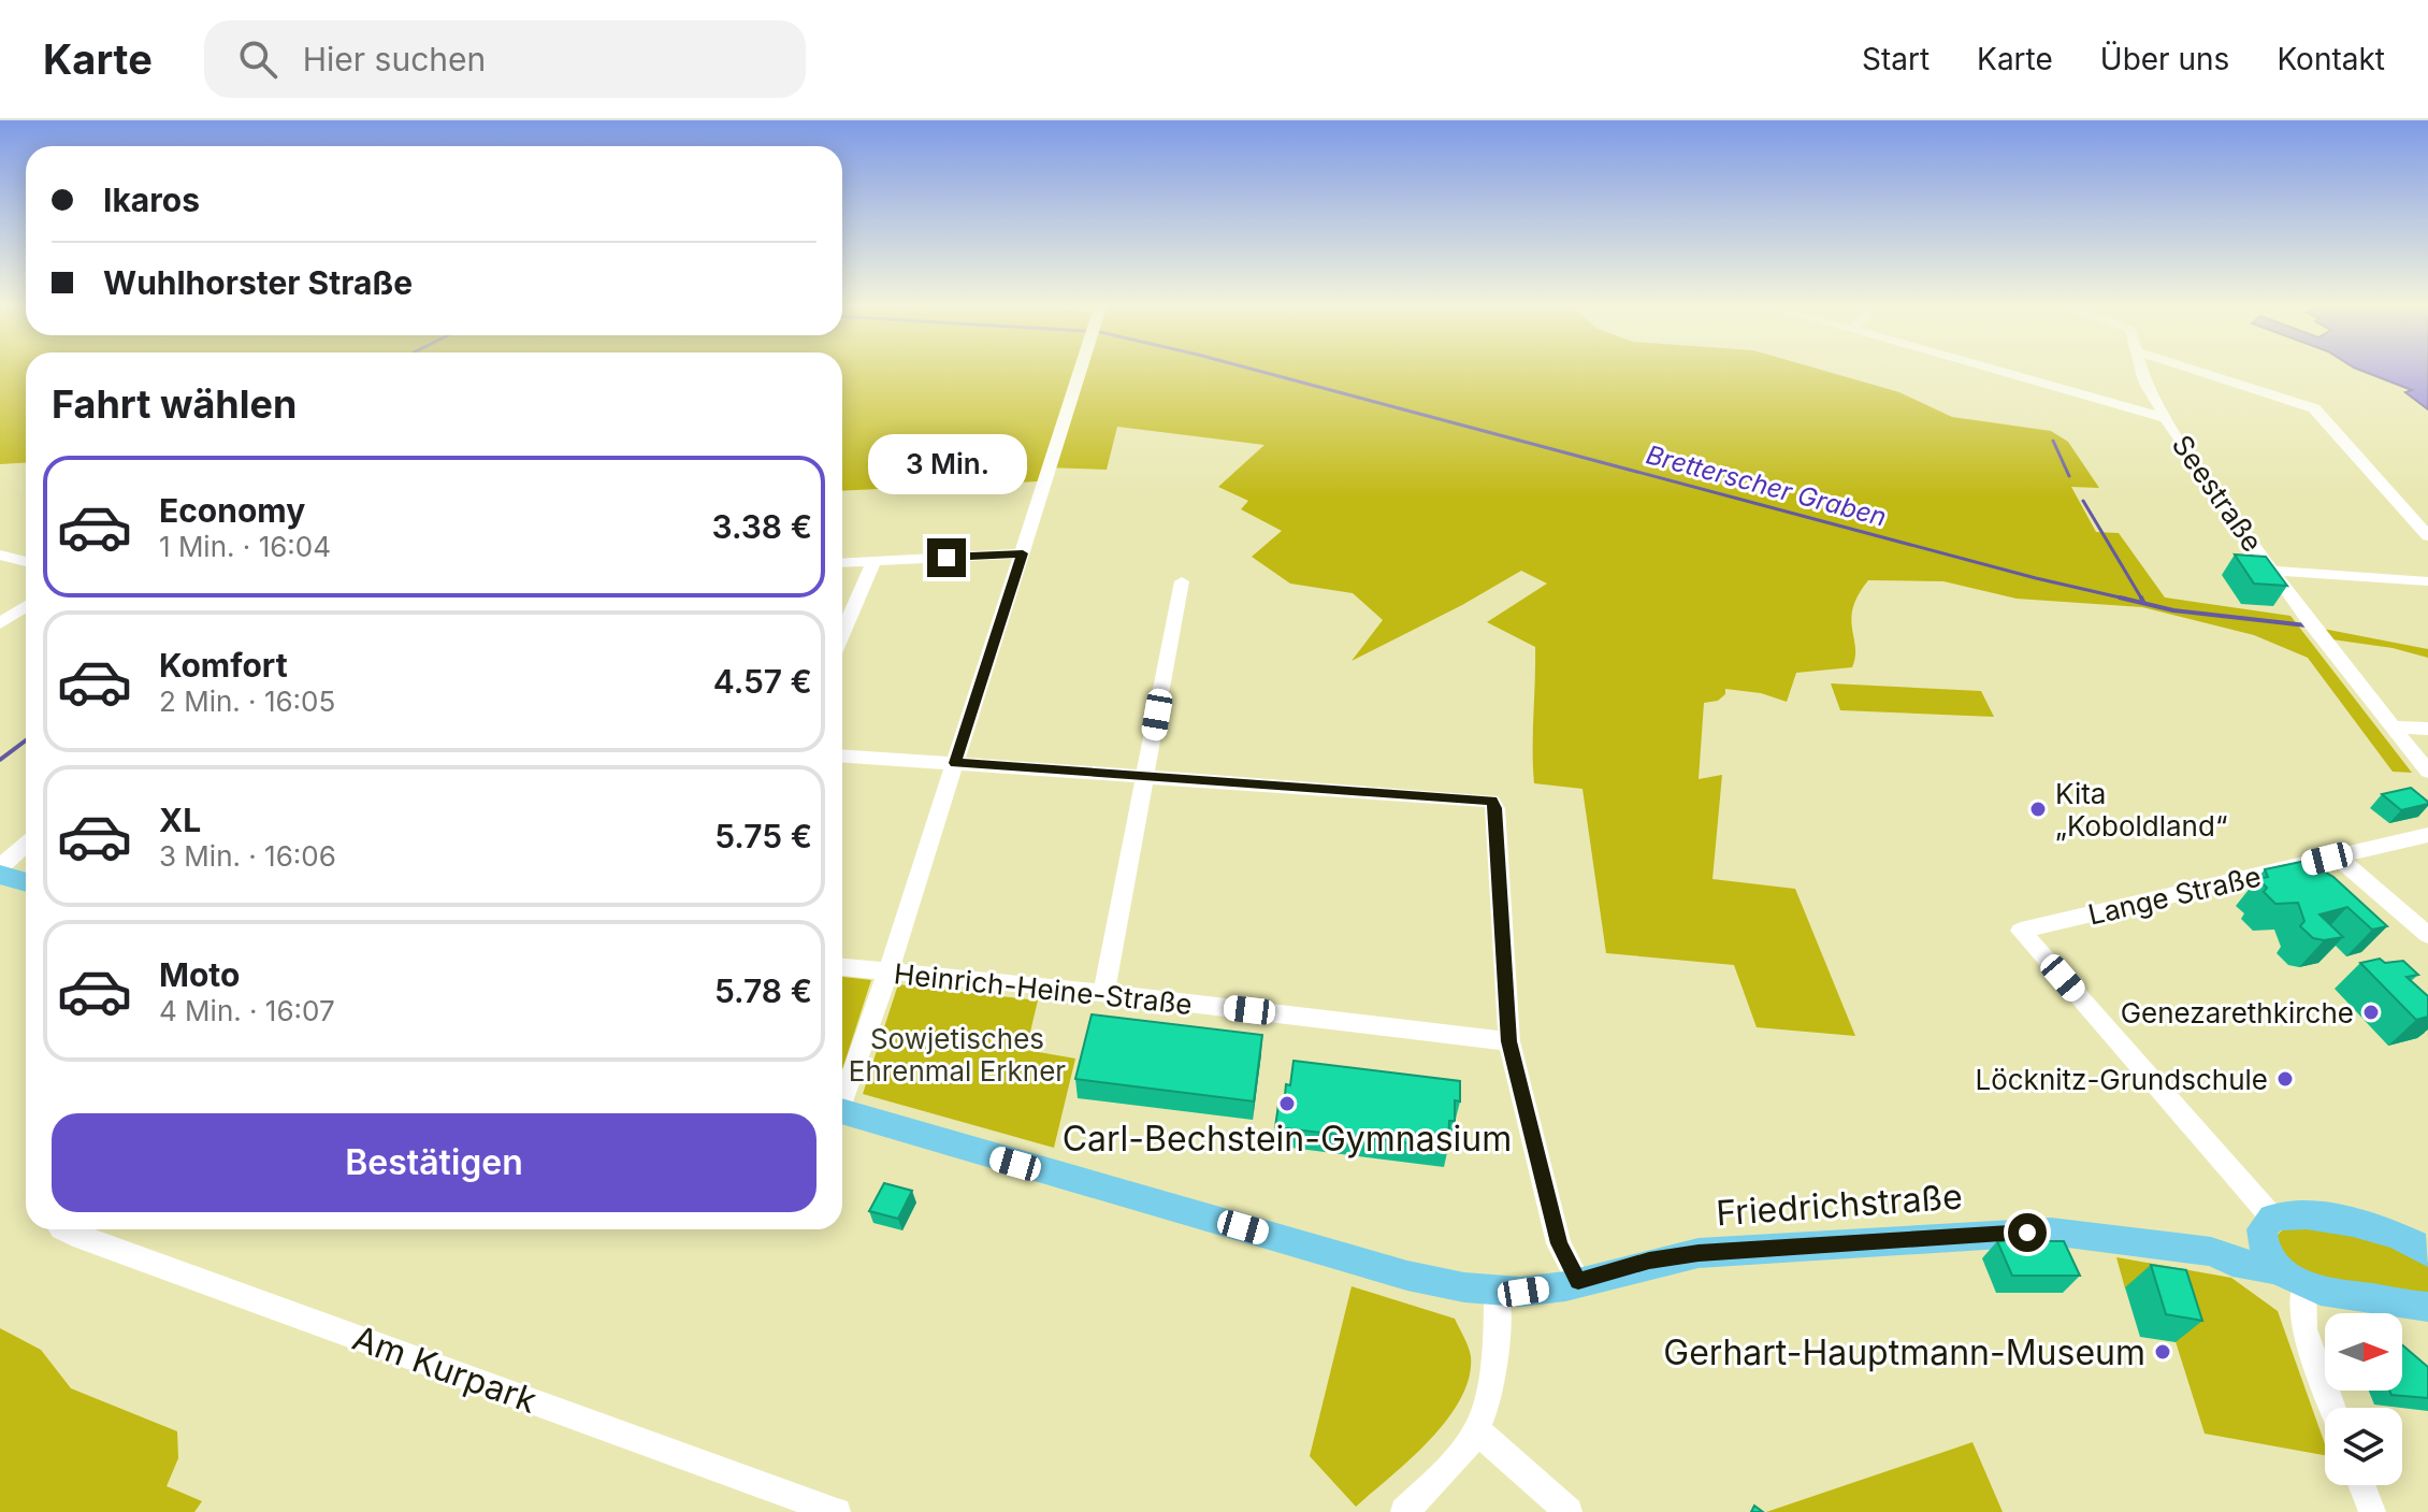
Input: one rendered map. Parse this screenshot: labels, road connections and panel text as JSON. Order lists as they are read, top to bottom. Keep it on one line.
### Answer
{"streets":{"main road":["Friedrichstraße"],"street":["Seestraße","Lange Straße","Heinrich-Heine-Straße","Am Kurpark"]},"crossings":[["Lange Straße","Friedrichstraße"]],"water":["Bretterscher Graben"],"parks":["Sowjetisches Ehrenmal Erkner"],"places":["Kita „Koboldland“","Genezarethkirche","Löcknitz-Grundschule","Carl-Bechstein-Gymnasium","Gerhart-Hauptmann-Museum"],"north":"right","page":{"header":"Karte","search":"Hier suchen","nav":["Start","Karte","Über uns","Kontakt"],"banner":["Ikaros","Wuhlhorster Straße"],"heading":"Fahrt wählen","bubble":"3 Min.","list":[{"name":"Economy","note":"1 Min. · 16:04","value":"3.38 €"},{"name":"Komfort","note":"2 Min. · 16:05","value":"4.57 €"},{"name":"XL","note":"3 Min. · 16:06","value":"5.75 €"},{"name":"Moto","note":"4 Min. · 16:07","value":"5.78 €"}],"buttons":"Bestätigen"}}
